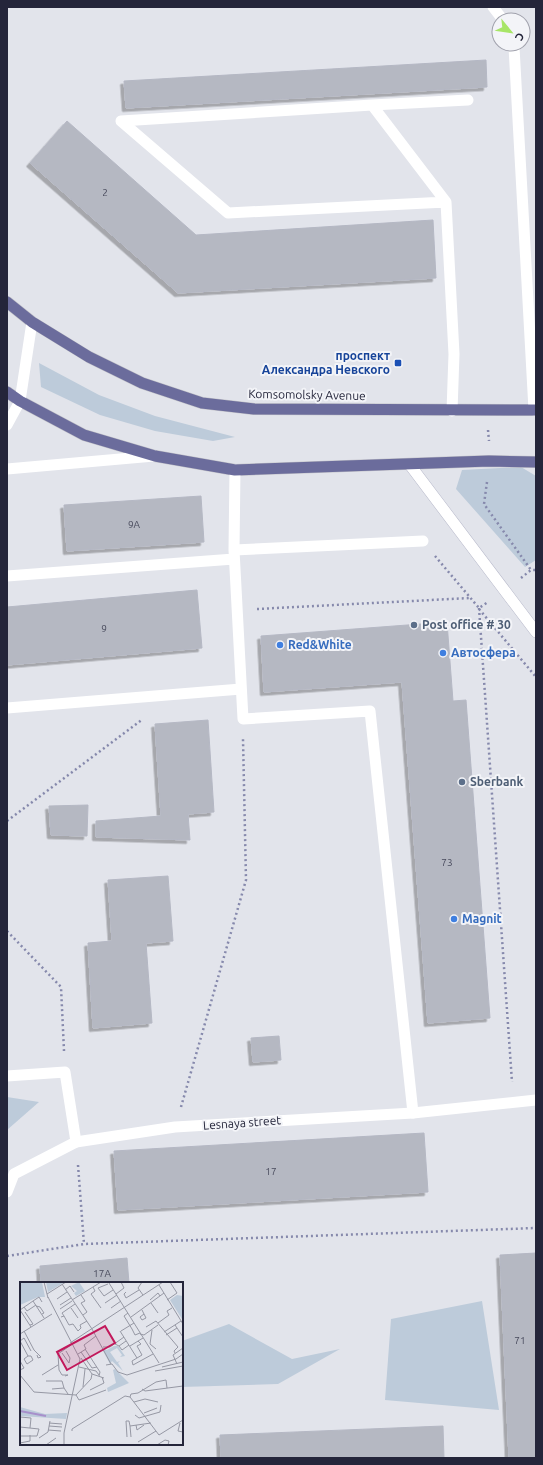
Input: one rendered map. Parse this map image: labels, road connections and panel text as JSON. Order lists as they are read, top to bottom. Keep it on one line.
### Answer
{"streets":{"main road":["Komsomolsky Avenue"],"street":["Lesnaya street"]},"places":{"transit":["проспект Александра Невского"],"other":["Post office # 30","Red&White","Автосфера","Sberbank","Magnit"]},"house_numbers":["2","9А","9","73","17","17А","71"],"north":"bottom right"}
